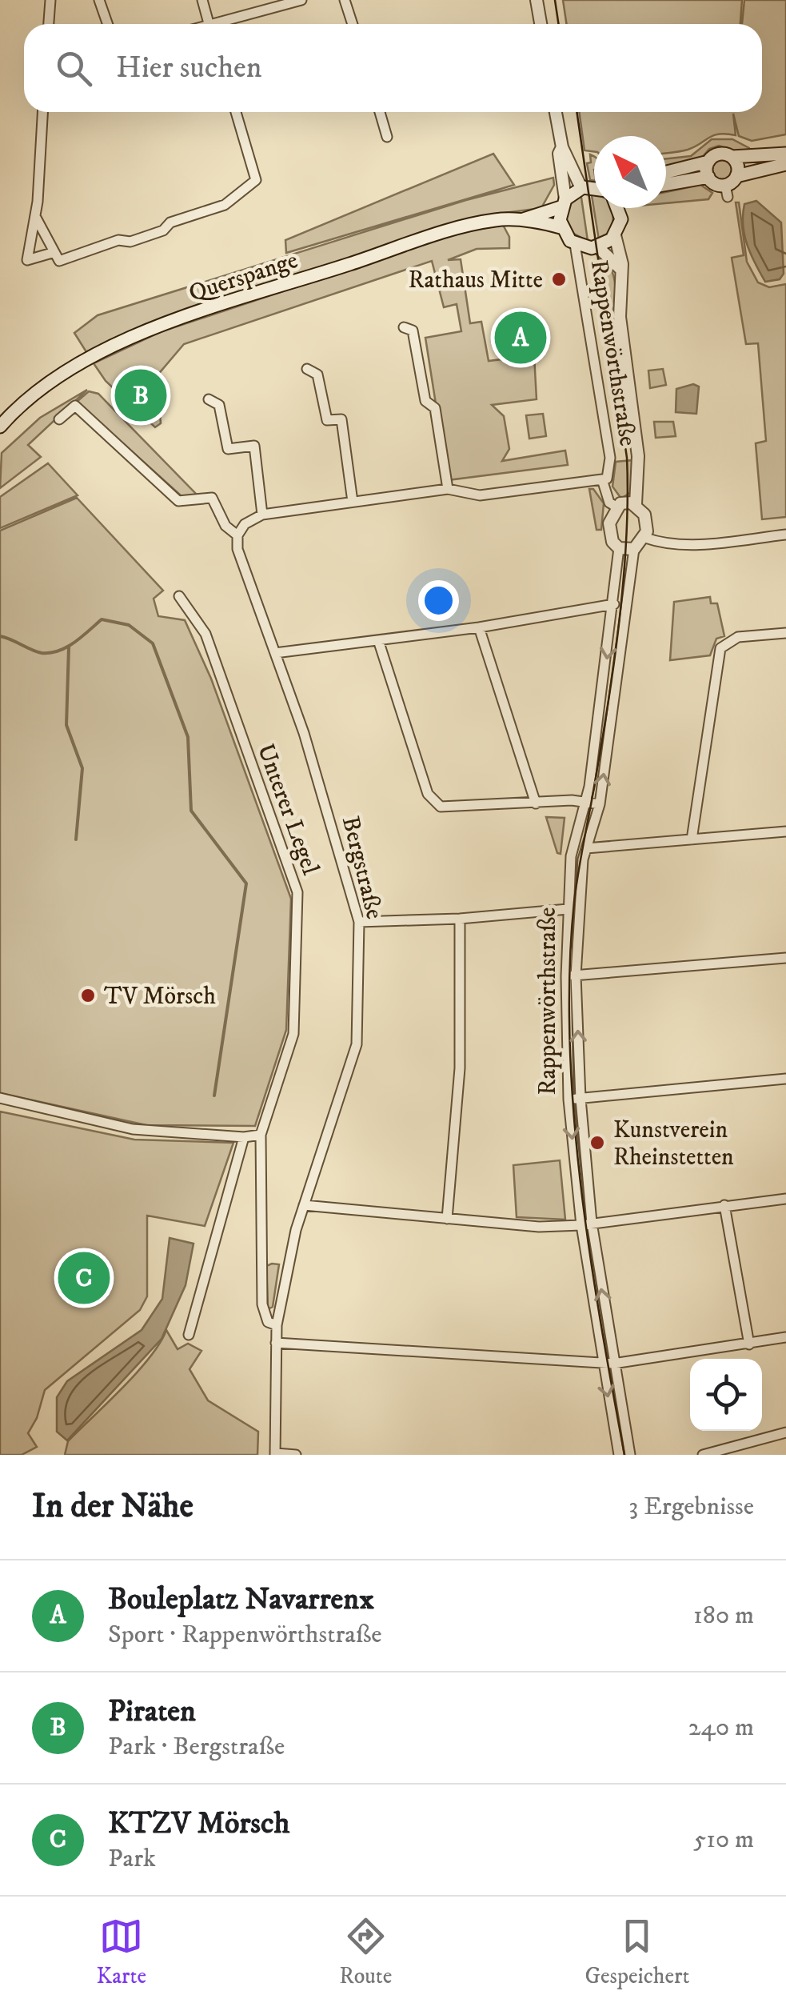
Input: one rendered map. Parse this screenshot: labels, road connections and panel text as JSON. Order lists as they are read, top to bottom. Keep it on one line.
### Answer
{"streets":{"main road":["Querspange"],"street":["Rappenwörthstraße","Unterer Legel","Bergstraße"]},"crossings":[["Unterer Legel","Bergstraße"]],"places":["Rathaus Mitte","TV Mörsch","Kunstverein Rheinstetten"],"north":"top left","page":{"search":"Hier suchen","pins":["A","B","C"],"heading":["In der Nähe","3 Ergebnisse"],"list":[{"mark":"A","name":"Bouleplatz Navarrenx","note":"Sport · Rappenwörthstraße","value":"180 m"},{"mark":"B","name":"Piraten","note":"Park · Bergstraße","value":"240 m"},{"mark":"C","name":"KTZV Mörsch","note":"Park","value":"510 m"}],"nav":["Karte","Route","Gespeichert"]}}
